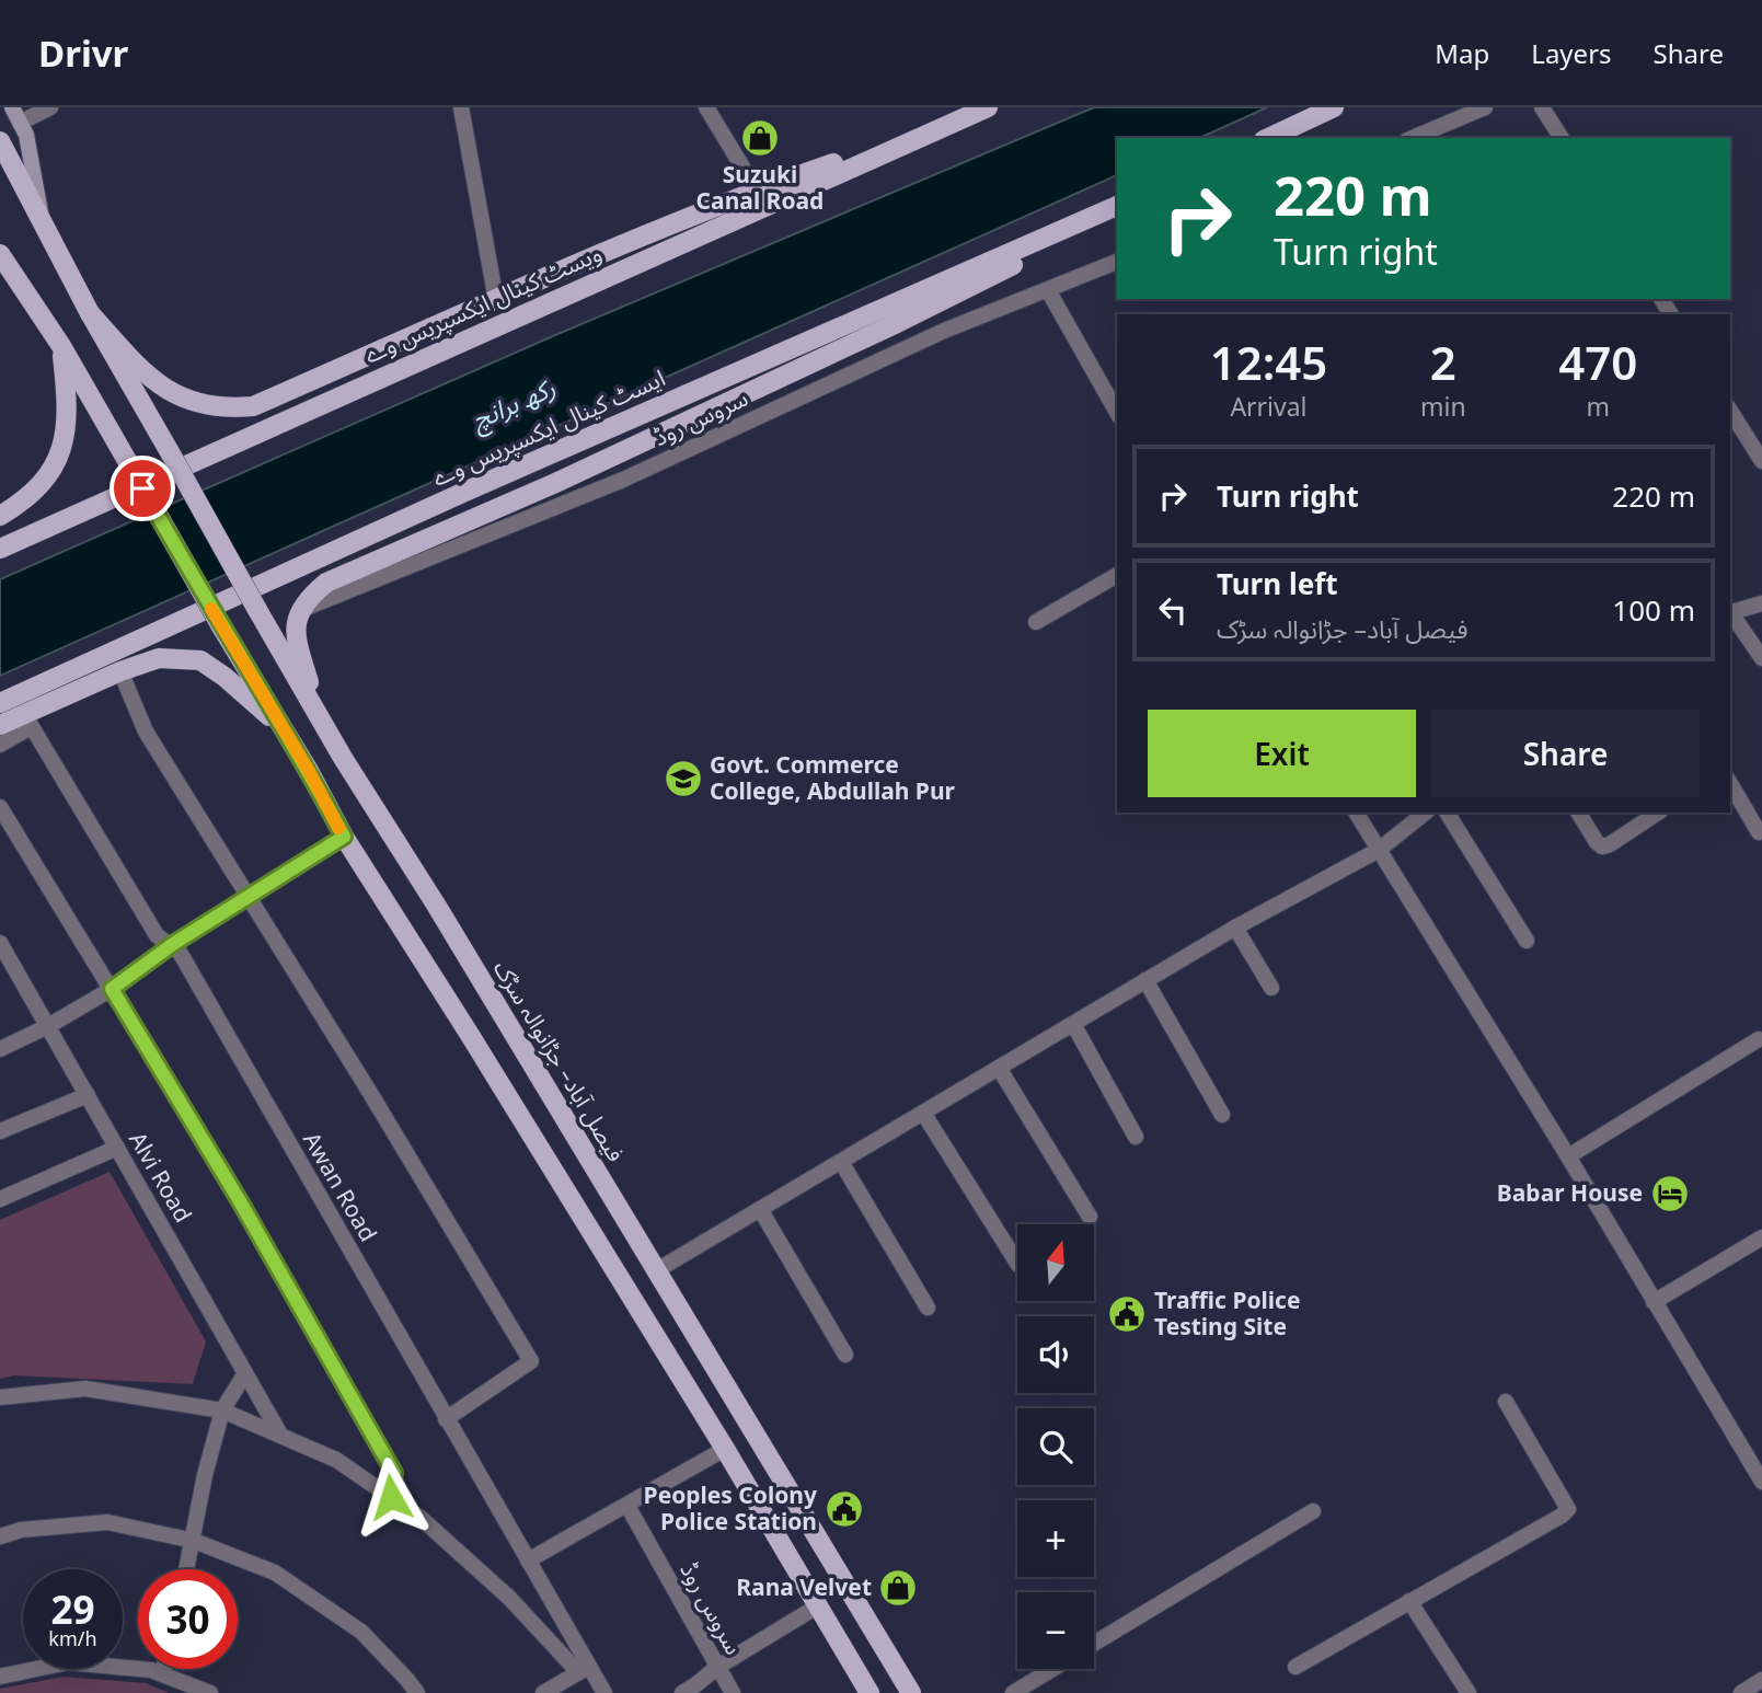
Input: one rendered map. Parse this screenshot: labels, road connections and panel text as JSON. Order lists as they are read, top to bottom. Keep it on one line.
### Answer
{"streets":{"main road":["ویسٹ کینال ایکسپریس وے","ایسٹ کینال ایکسپریس وے","فیصل آباد– جڑانوالہ سڑک"],"street":["سروس روڈ","Alvi Road","Awan Road"]},"water":["رکھ برانچ"],"places":{"shop":["Suzuki Canal Road","Rana Velvet"],"school or university":["Govt. Commerce College, Abdullah Pur"],"hotel":["Babar House"],"public building":["Traffic Police Testing Site","Peoples Colony Police Station"]},"north":"top","page":{"header":"Drivr","nav":["Map","Layers","Share"],"turn":["220 m","Turn right"],"eta":["12:45","Arrival","2","min","470","m"],"list":[{"name":"Turn right","value":"220 m"},{"name":"Turn left","note":"فیصل آباد– جڑانوالہ سڑک","value":"100 m"}],"buttons":["Exit","Share"],"map_buttons":["+","−"],"speed":"29 km/h","limit":"30"}}
